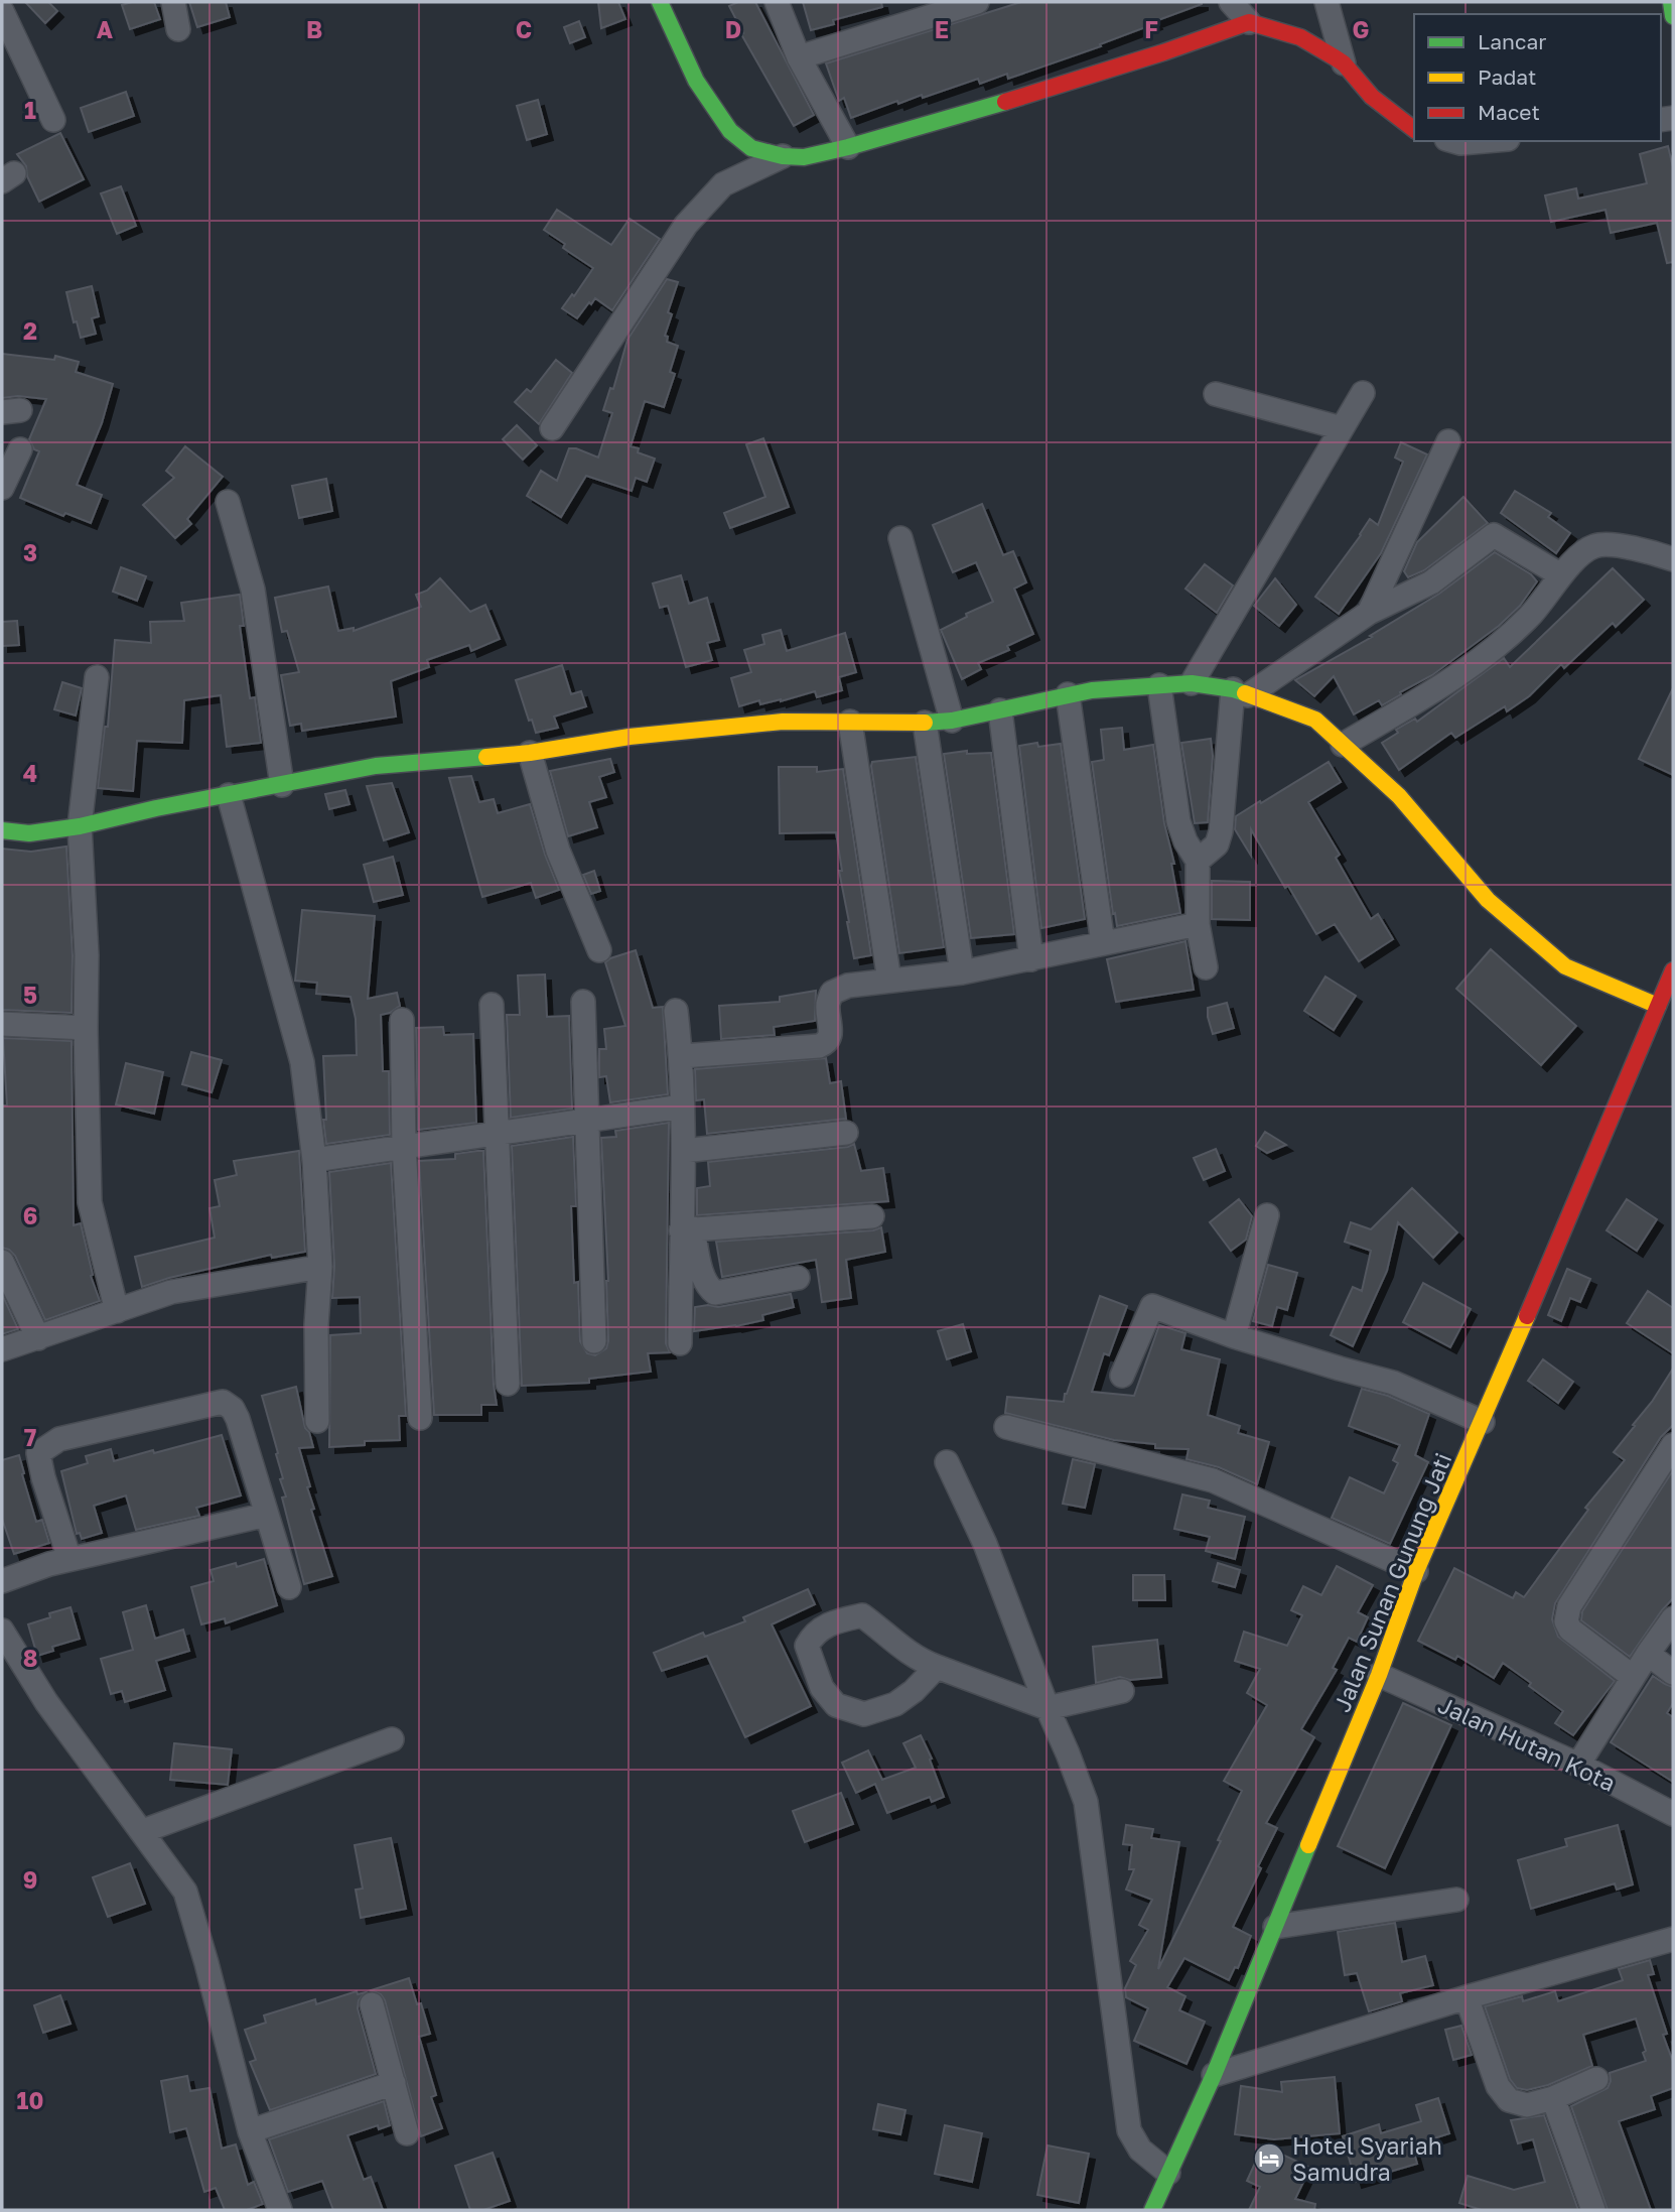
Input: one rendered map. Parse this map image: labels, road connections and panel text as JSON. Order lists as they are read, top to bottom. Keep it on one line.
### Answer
{"streets":{"street":["Jalan Sunan Gunung Jati","Jalan Hutan Kota"]},"crossings":[["Jalan Sunan Gunung Jati","Jalan Hutan Kota"]],"places":{"hotel":["Hotel Syariah Samudra"]},"legend":["Lancar","Padat","Macet"],"grid":{"columns":["A","B","C","D","E","F","G"],"rows":["1","2","3","4","5","6","7","8","9","10"]}}
